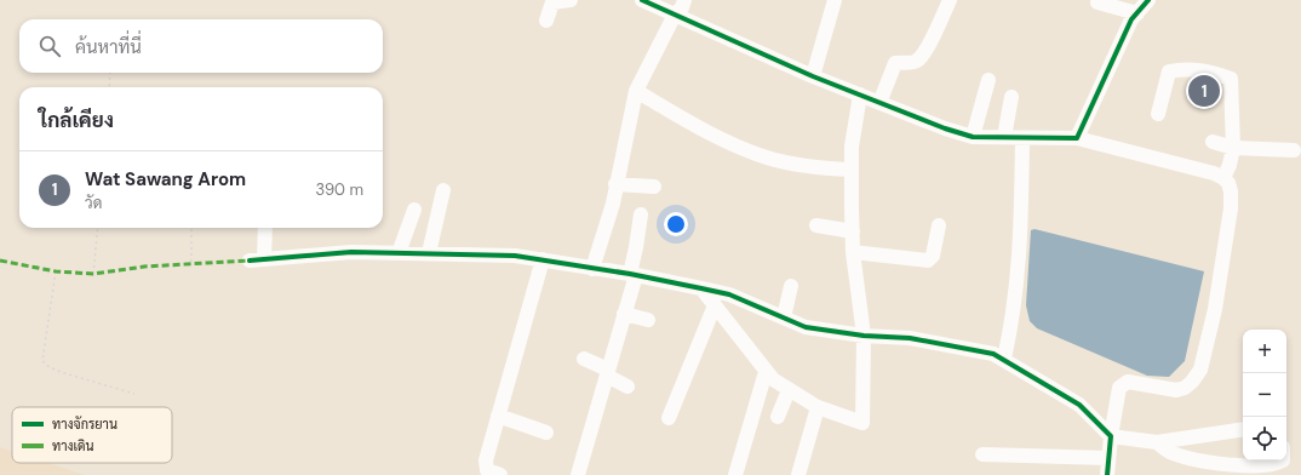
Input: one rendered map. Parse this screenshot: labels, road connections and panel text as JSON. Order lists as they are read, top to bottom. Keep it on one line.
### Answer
{"legend":["ทางจักรยาน","ทางเดิน"],"page":{"search":"ค้นหาที่นี่","pins":"1","heading":"ใกล้เคียง","list":[{"mark":"1","name":"Wat Sawang Arom","note":"วัด","value":"390 m"}],"map_buttons":["+","−"]}}
